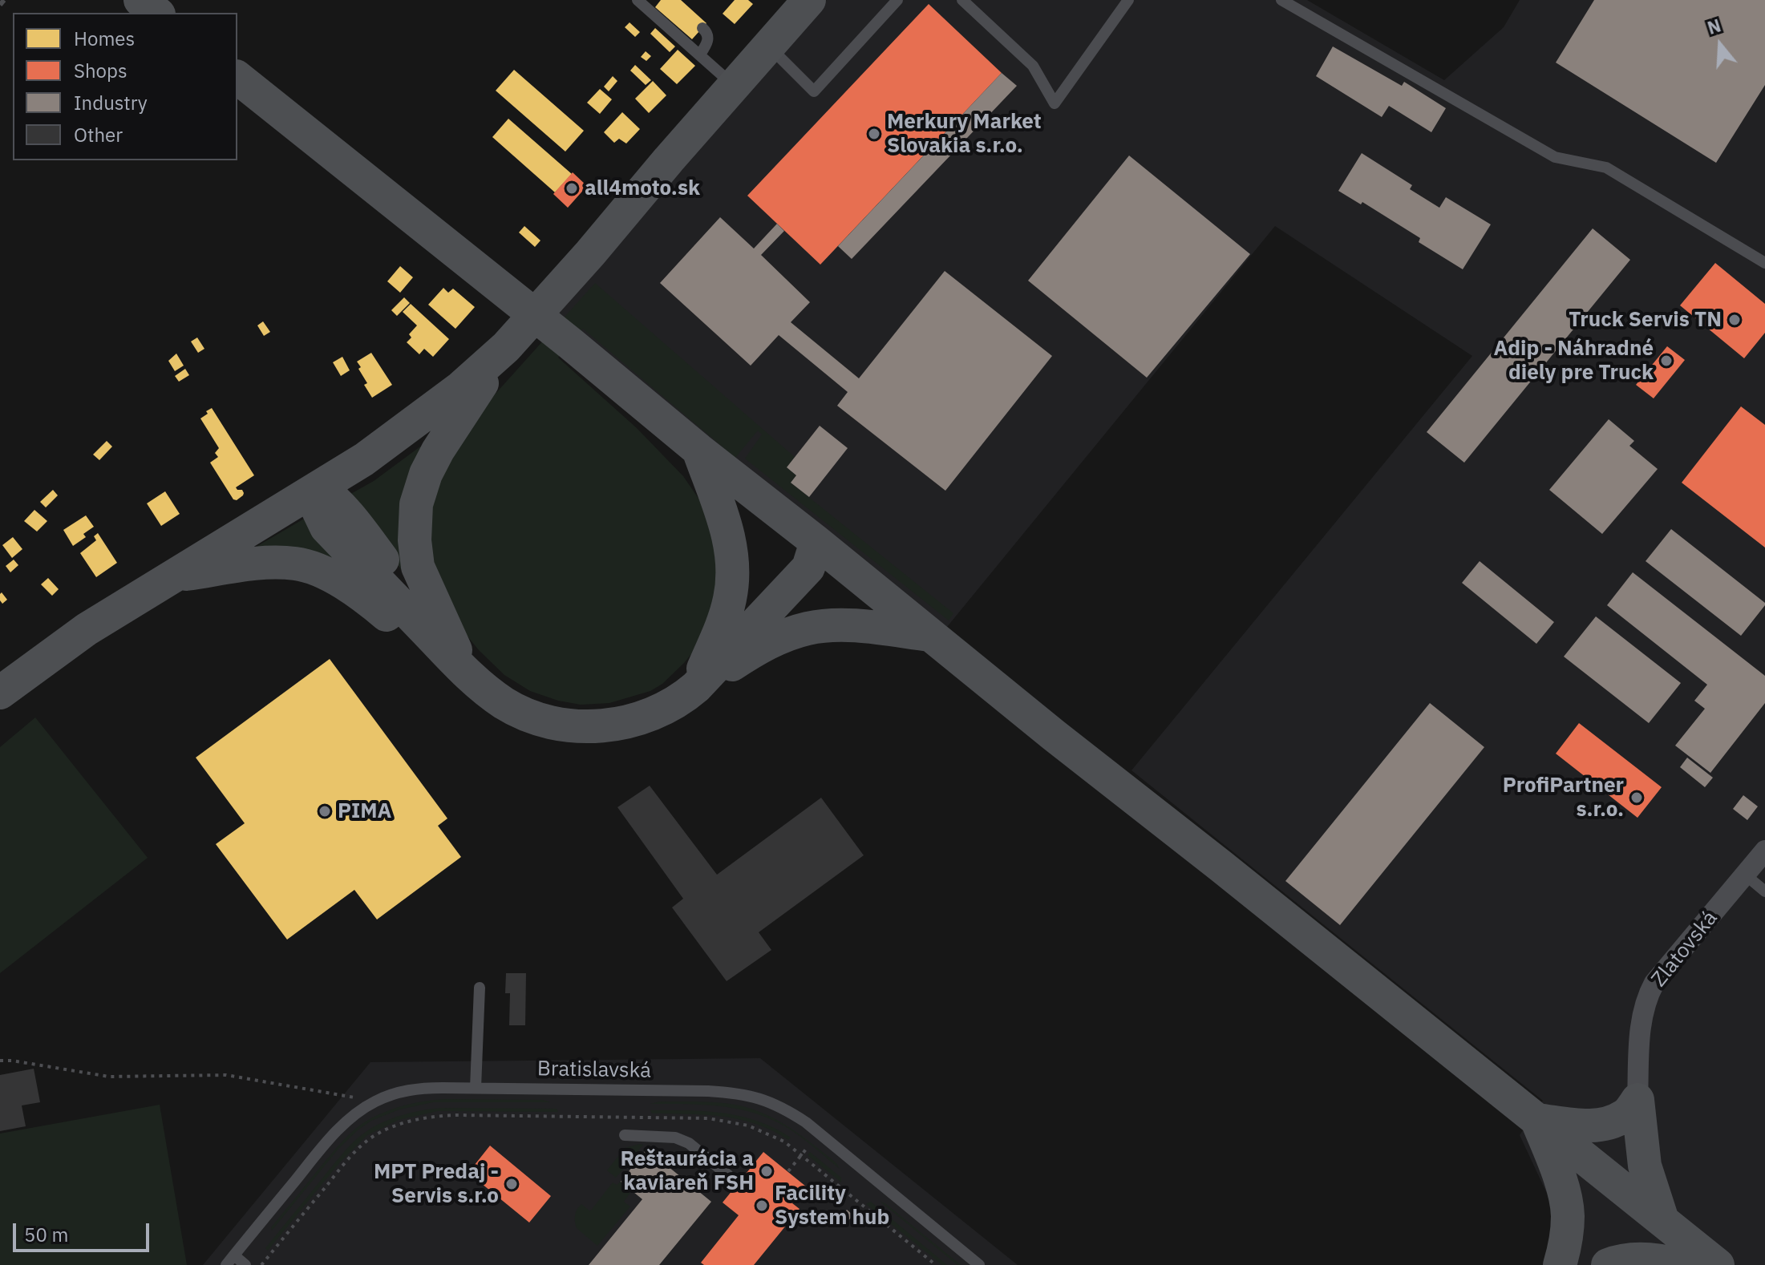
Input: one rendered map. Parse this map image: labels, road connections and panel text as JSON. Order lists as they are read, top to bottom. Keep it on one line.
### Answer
{"streets":{"street":["Zlatovská"],"lane":["Bratislavská"]},"places":["Merkury Market Slovakia s.r.o.","all4moto.sk","Truck Servis TN","Adip - Náhradné diely pre Truck","ProfiPartner s.r.o.","PIMA","Reštaurácia a kaviareň FSH","MPT Predaj - Servis s.r.o","Facility System hub"],"legend":["Homes","Shops","Industry","Other"],"scale_bar":"50 m","north":"top"}
